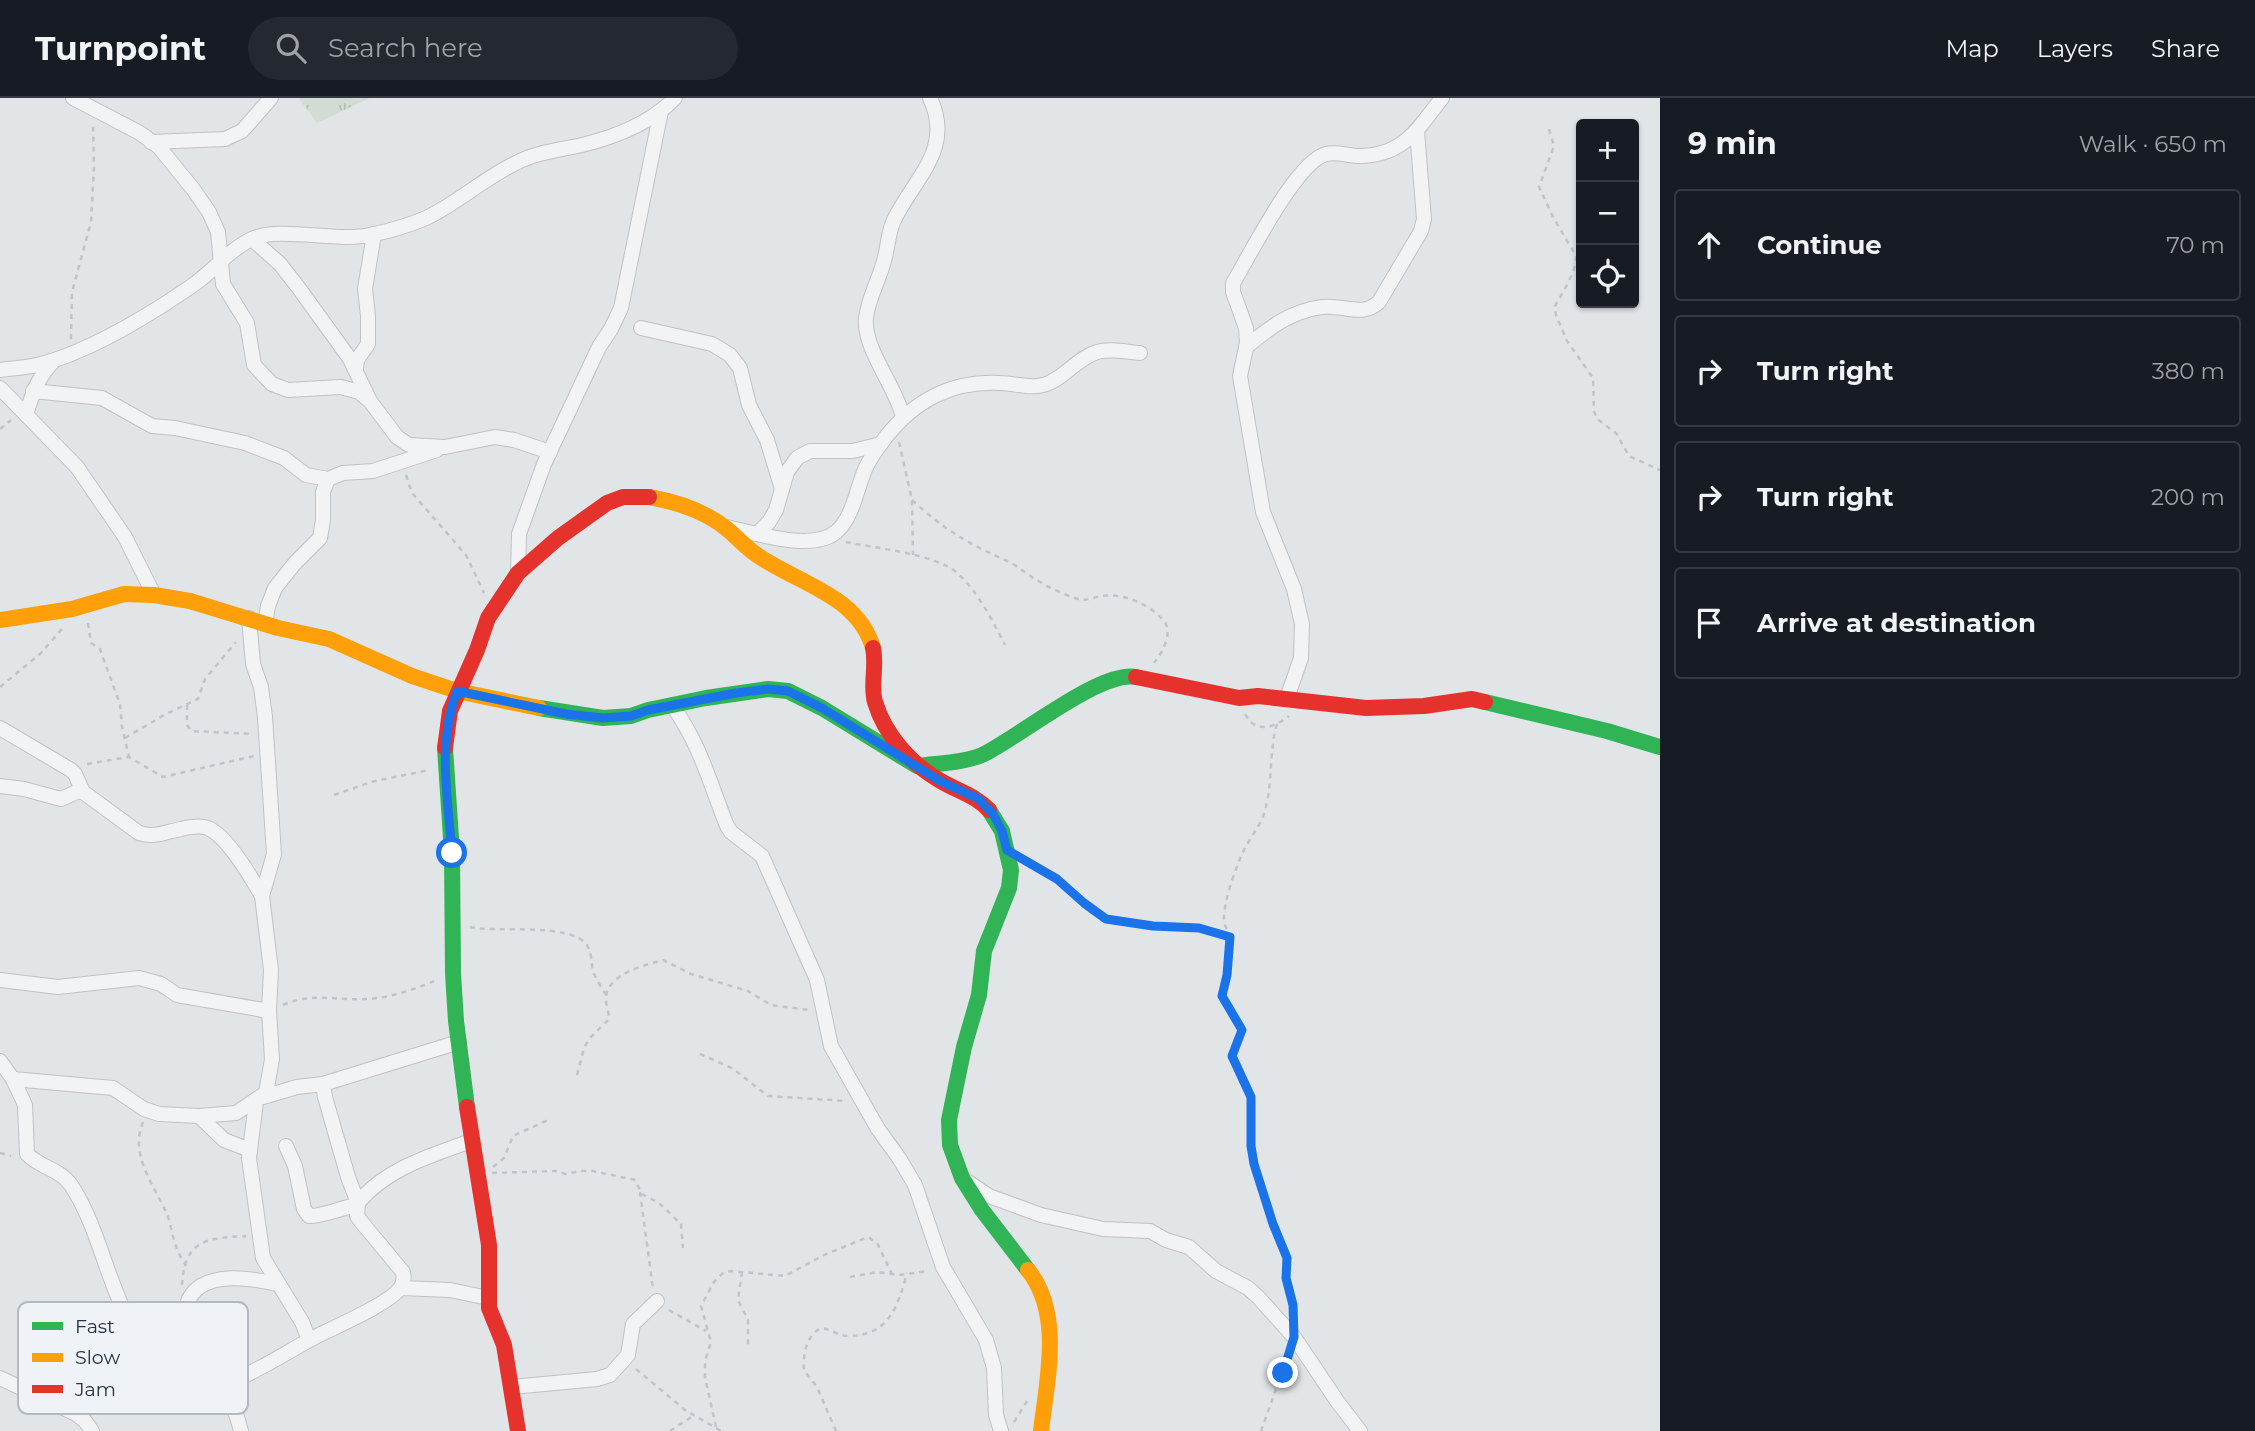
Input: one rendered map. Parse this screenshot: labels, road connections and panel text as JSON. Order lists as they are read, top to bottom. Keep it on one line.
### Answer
{"legend":["Fast","Slow","Jam"],"page":{"header":"Turnpoint","search":"Search here","nav":["Map","Layers","Share"],"heading":["9 min","Walk · 650 m"],"map_buttons":["+","−"],"list":[["Continue","70 m"],["Turn right","380 m"],["Turn right","200 m"],"Arrive at destination"]}}
